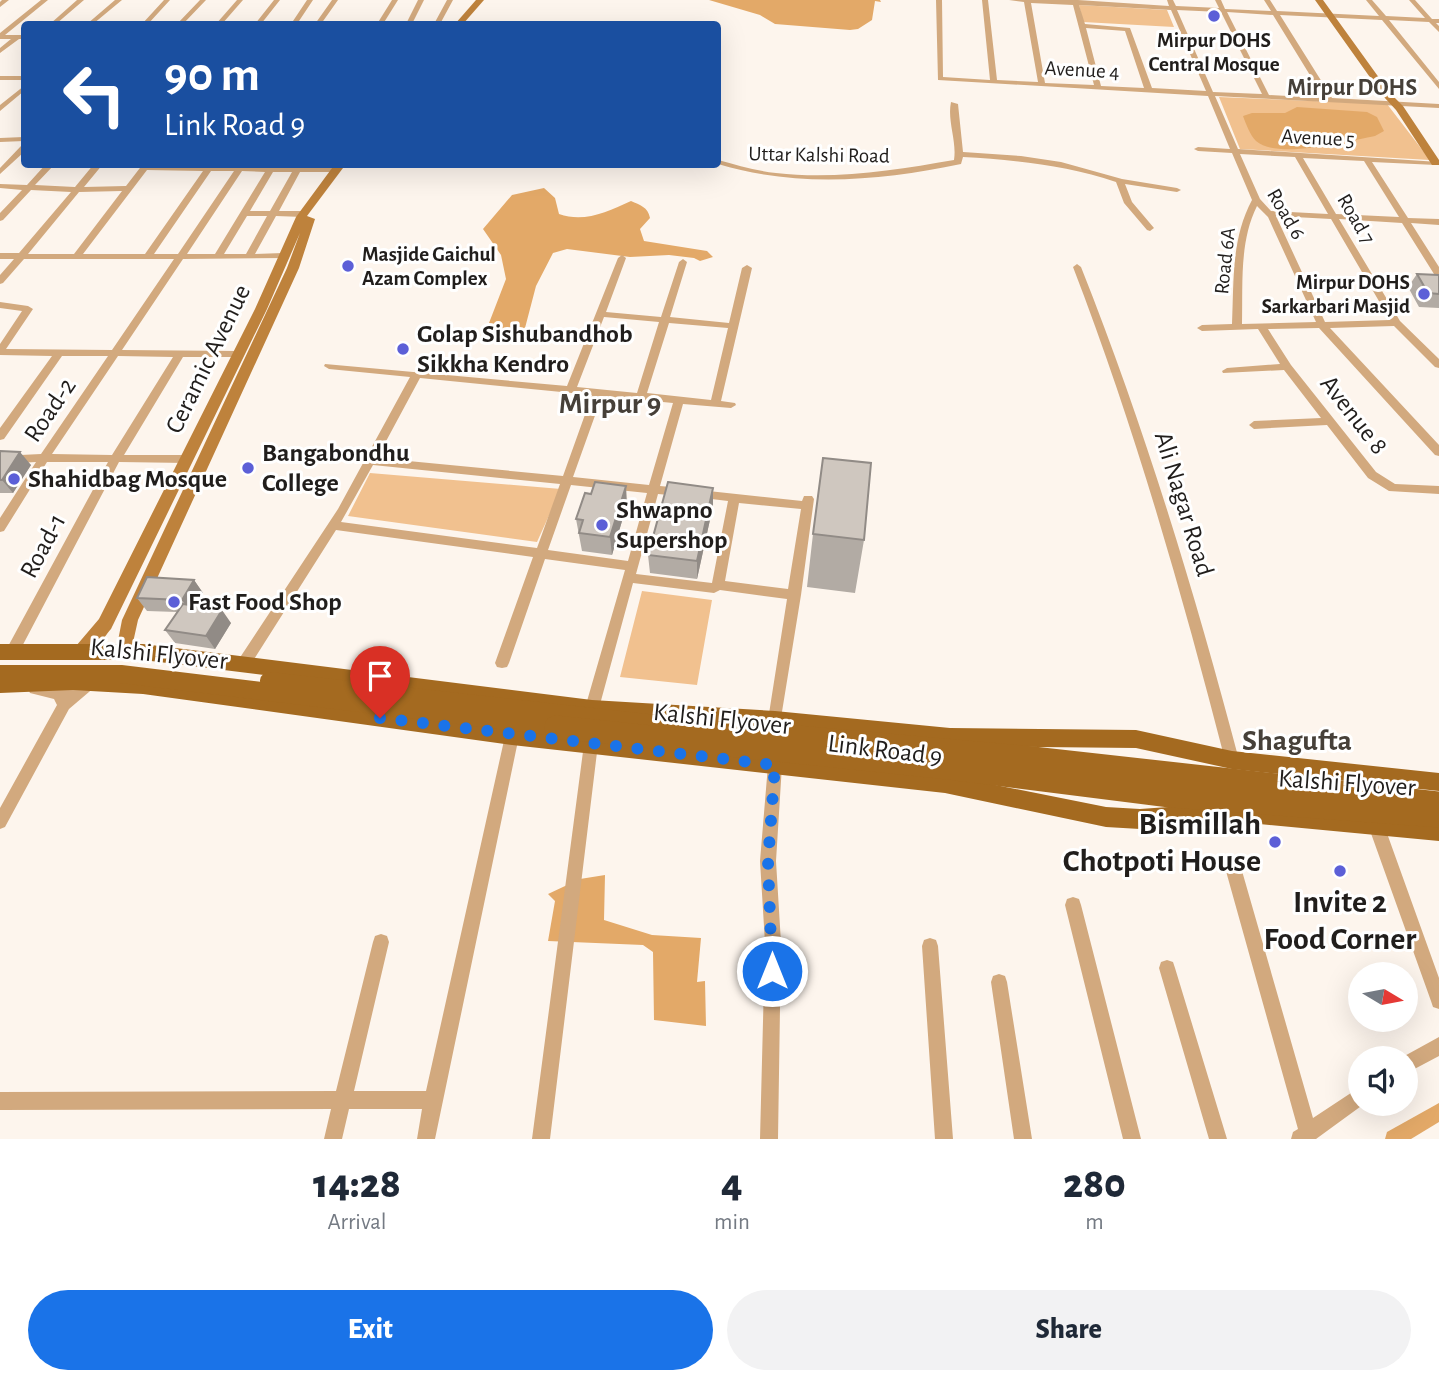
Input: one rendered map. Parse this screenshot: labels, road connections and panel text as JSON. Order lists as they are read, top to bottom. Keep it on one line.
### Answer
{"streets":{"main road":["Ceramic Avenue","Kalshi Flyover","Link Road 9"],"street":["Avenue 4","Avenue 5","Uttar Kalshi Road","Road 6","Road 7","Road 6A","Road-2","Avenue 8","Ali Nagar Road","Road-1"]},"crossings":[["Avenue 4","Road 6"],["Avenue 5","Road 6"],["Avenue 5","Road 7"],["Road 6","Road 6A"],["Ceramic Avenue","Link Road 9"],["Ali Nagar Road","Link Road 9"],["Road-1","Link Road 9"]],"districts":["Mirpur DOHS","Mirpur 9","Shagufta"],"places":["Mirpur DOHS Central Mosque","Masjide Gaichul Azam Complex","Mirpur DOHS Sarkarbari Masjid","Golap Sishubandhob Sikkha Kendro","Bangabondhu College","Shahidbag Mosque","Shwapno Supershop","Fast Food Shop","Bismillah Chotpoti House","Invite 2 Food Corner"],"north":"right","page":{"turn":["90 m","Link Road 9"],"eta":["14:28","Arrival","4","min","280","m"],"buttons":["Exit","Share"]}}
